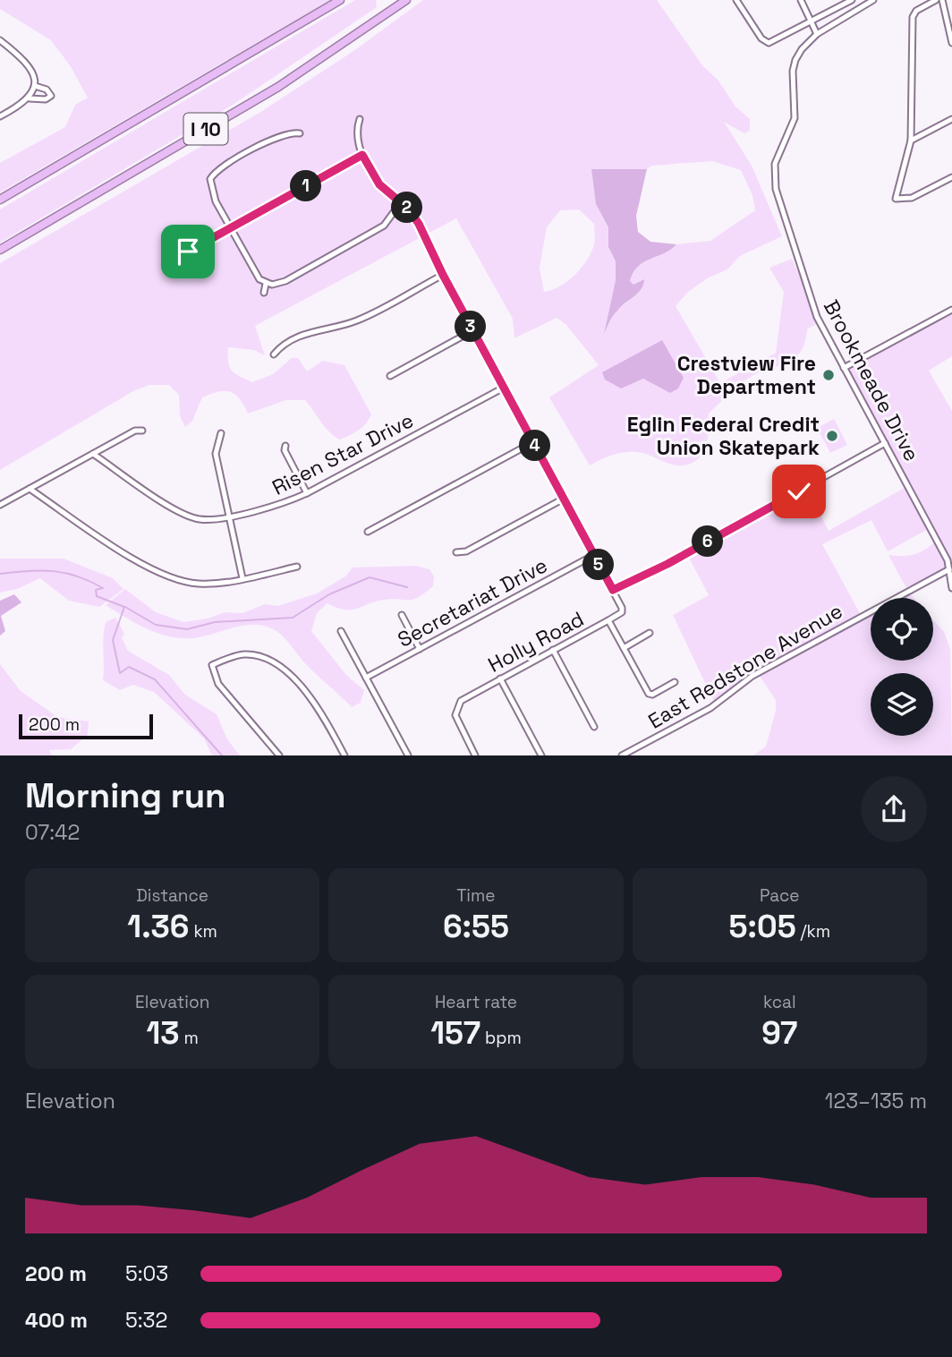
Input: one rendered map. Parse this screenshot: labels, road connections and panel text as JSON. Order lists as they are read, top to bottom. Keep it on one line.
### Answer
{"streets":{"highway":["I 10"],"street":["Brookmeade Drive","Risen Star Drive","Secretariat Drive","Holly Road","East Redstone Avenue"]},"crossings":[["Brookmeade Drive","East Redstone Avenue"]],"places":["Crestview Fire Department","Eglin Federal Credit Union Skatepark"],"scale_bar":"200 m","page":{"pins":["1","2","3","4","6","5"],"scale":"200 m","heading":["Morning run","07:42"],"stats":[["Distance","1.36 km"],["Time","6:55"],["Pace","5:05 /km"],["Elevation","13 m"],["Heart rate","157 bpm"],["kcal","97"]],"chart":["Elevation","123–135 m"],"list":[{"name":"200 m","note":"5:03"},{"name":"400 m","note":"5:32"}]}}
